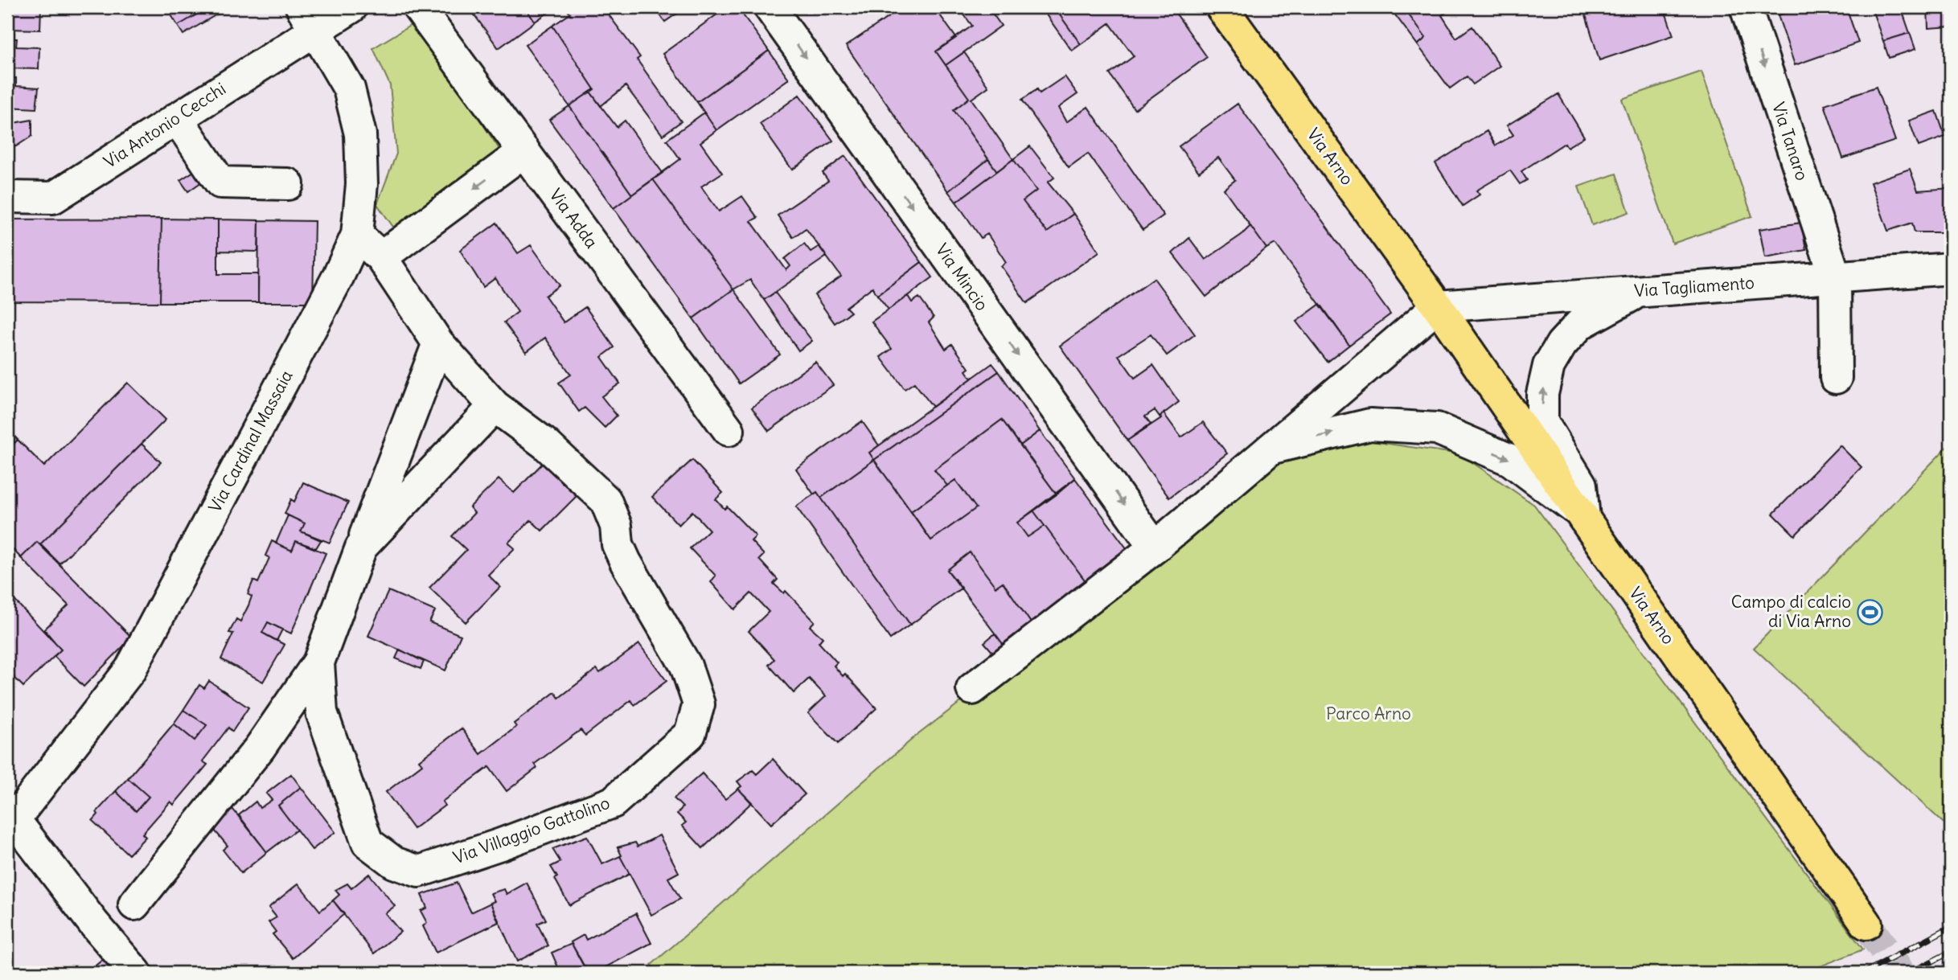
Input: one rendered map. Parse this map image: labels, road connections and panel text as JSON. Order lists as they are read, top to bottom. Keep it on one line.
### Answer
{"streets":{"main road":["Via Arno"],"street":["Via Antonio Cecchi","Via Tanaro","Via Adda","Via Mincio","Via Tagliamento","Via Cardinal Massaia","Via Villaggio Gattolino"]},"crossings":[["Via Antonio Cecchi","Via Cardinal Massaia"],["Via Tanaro","Via Tagliamento"],["Via Arno","Via Tagliamento"],["Via Cardinal Massaia","Via Villaggio Gattolino"]],"one_way":["Via Tanaro","Via Mincio"],"parks":["Parco Arno"],"places":{"sports":["Campo di calcio di Via Arno"]}}
